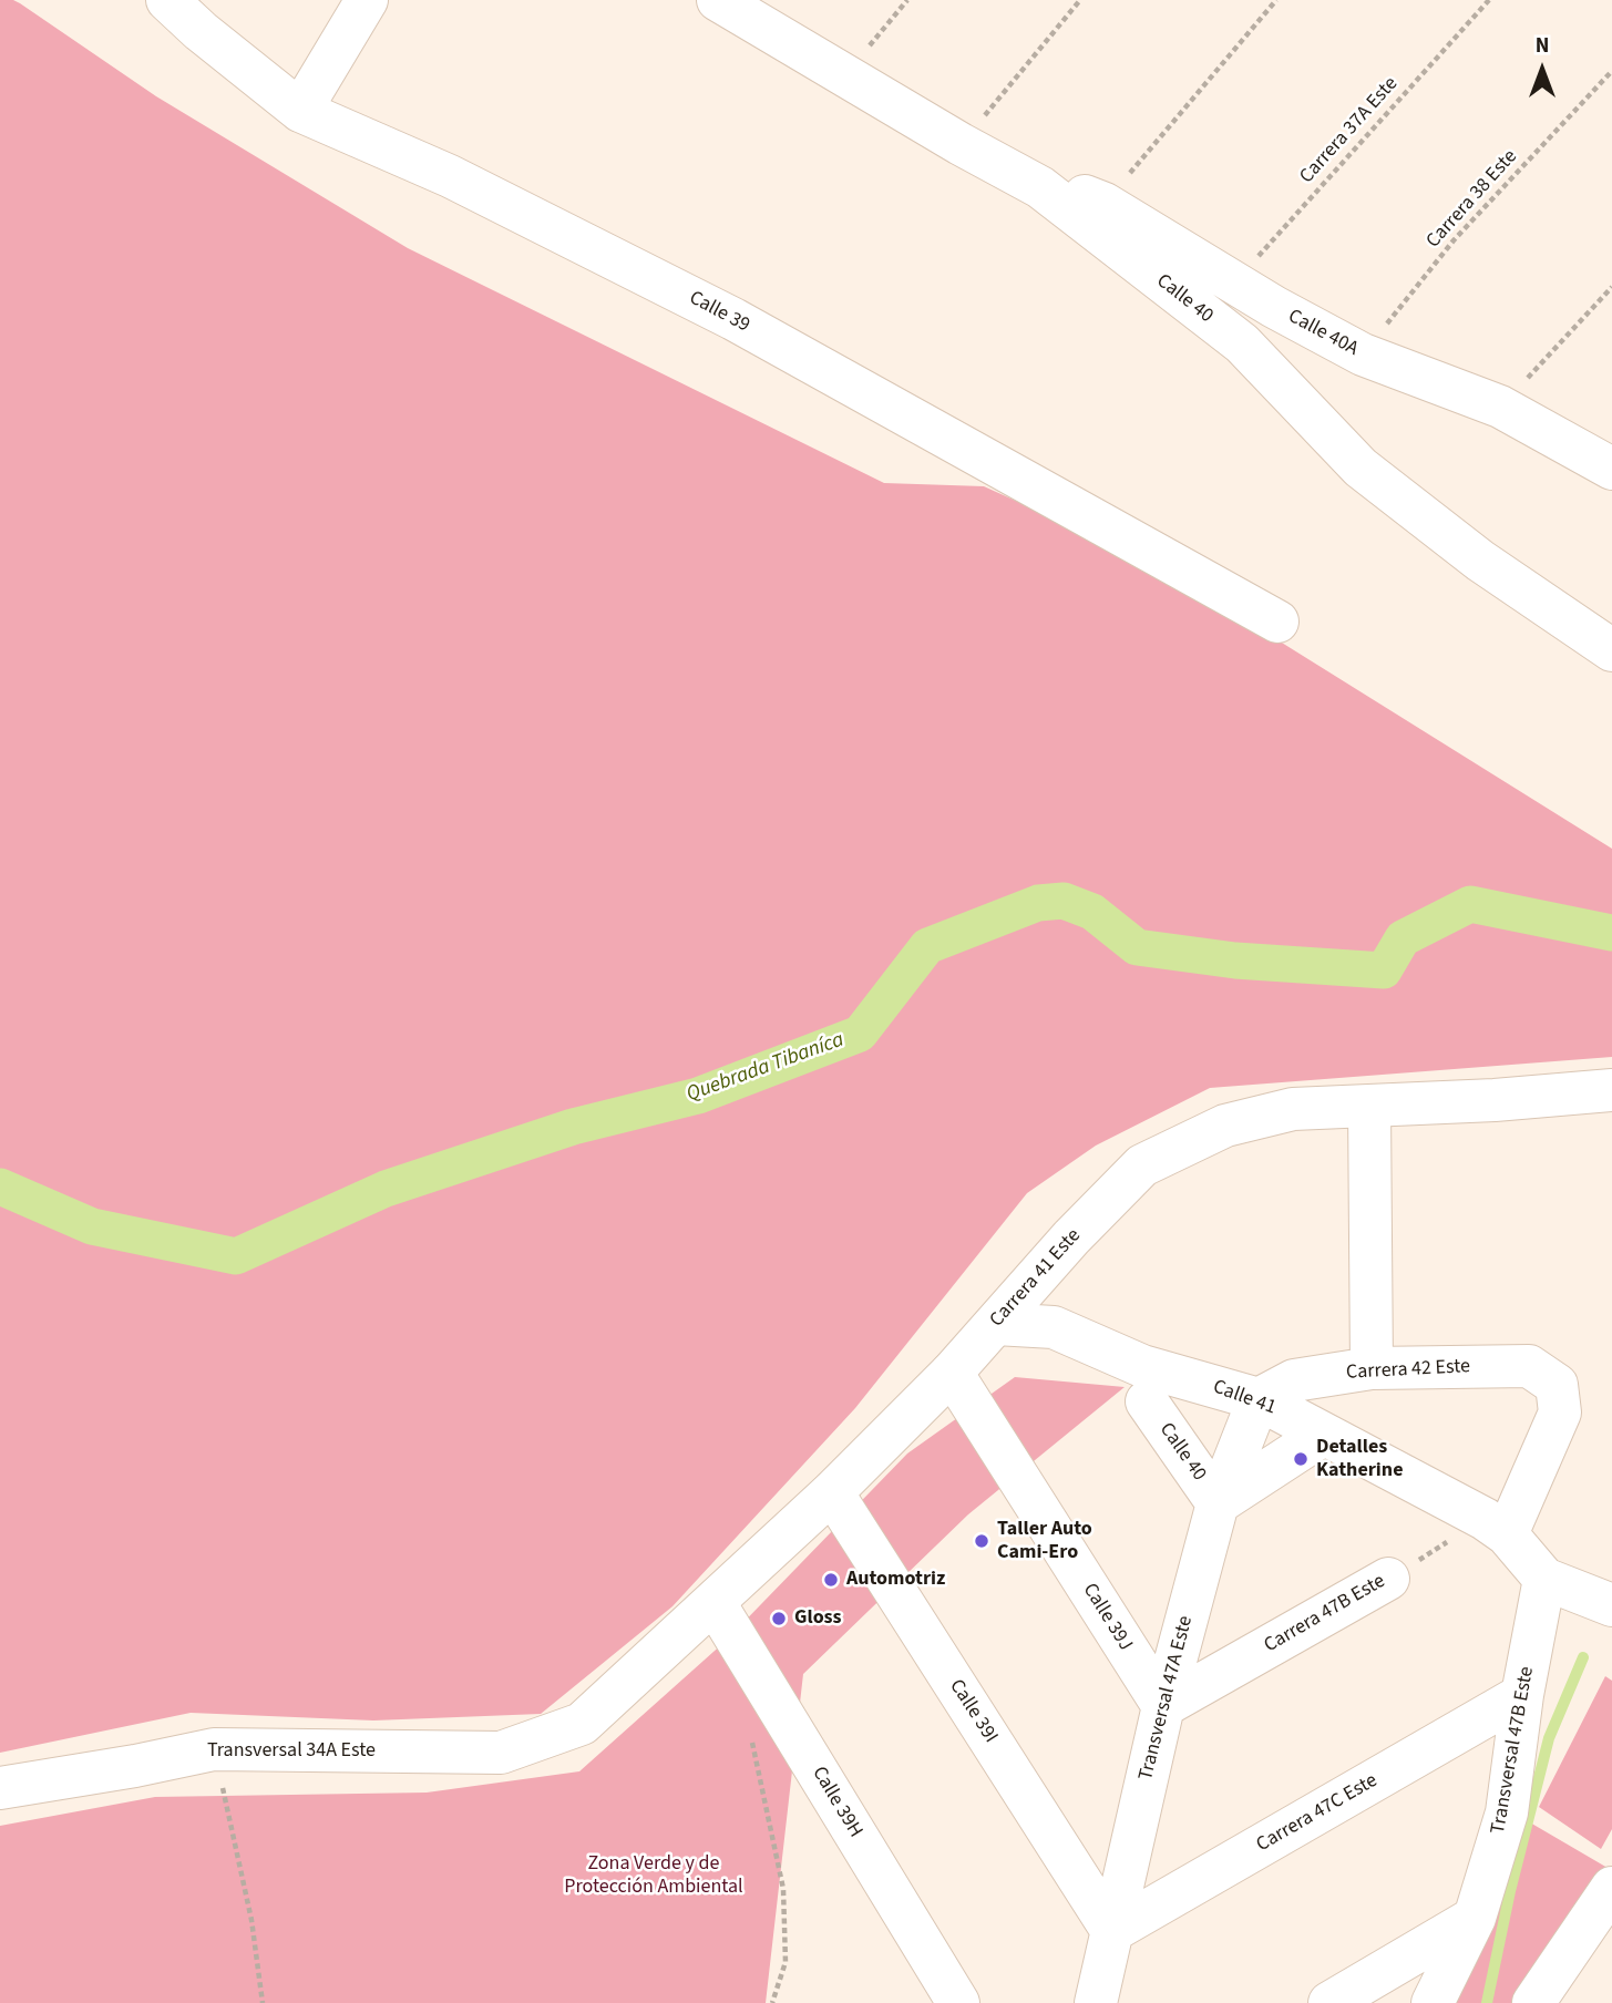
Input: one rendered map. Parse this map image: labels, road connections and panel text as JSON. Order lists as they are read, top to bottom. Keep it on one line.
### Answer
{"streets":{"street":["Calle 40","Calle 39","Calle 40A","Carrera 41 Este","Carrera 42 Este","Calle 41","Carrera 47B Este","Calle 39J","Transversal 47A Este","Calle 39I","Transversal 47B Este","Transversal 34A Este","Calle 39H","Carrera 47C Este"],"path":["Carrera 37A Este","Carrera 38 Este"]},"crossings":[["Carrera 37A Este","Calle 40A"],["Carrera 38 Este","Calle 40A"],["Calle 40","Calle 40A"],["Calle 40","Transversal 47A Este"],["Carrera 41 Este","Calle 41"],["Carrera 41 Este","Calle 39J"],["Carrera 41 Este","Calle 39I"],["Carrera 41 Este","Transversal 34A Este"],["Carrera 41 Este","Calle 39H"],["Carrera 42 Este","Calle 41"],["Carrera 42 Este","Carrera 47B Este"],["Carrera 42 Este","Transversal 47A Este"],["Calle 41","Carrera 47B Este"],["Calle 41","Transversal 47A Este"],["Calle 41","Transversal 47B Este"],["Carrera 47B Este","Calle 39J"],["Carrera 47B Este","Transversal 47A Este"],["Calle 39J","Transversal 47A Este"],["Transversal 47A Este","Calle 39I"],["Transversal 47A Este","Carrera 47C Este"],["Calle 39I","Carrera 47C Este"],["Transversal 47B Este","Carrera 47C Este"]],"water":["Quebrada Tibaníca"],"parks":["Zona Verde y de Protección Ambiental"],"places":["Detalles Katherine","Taller Auto Cami-Ero","Automotriz","Gloss"],"north":"top"}
